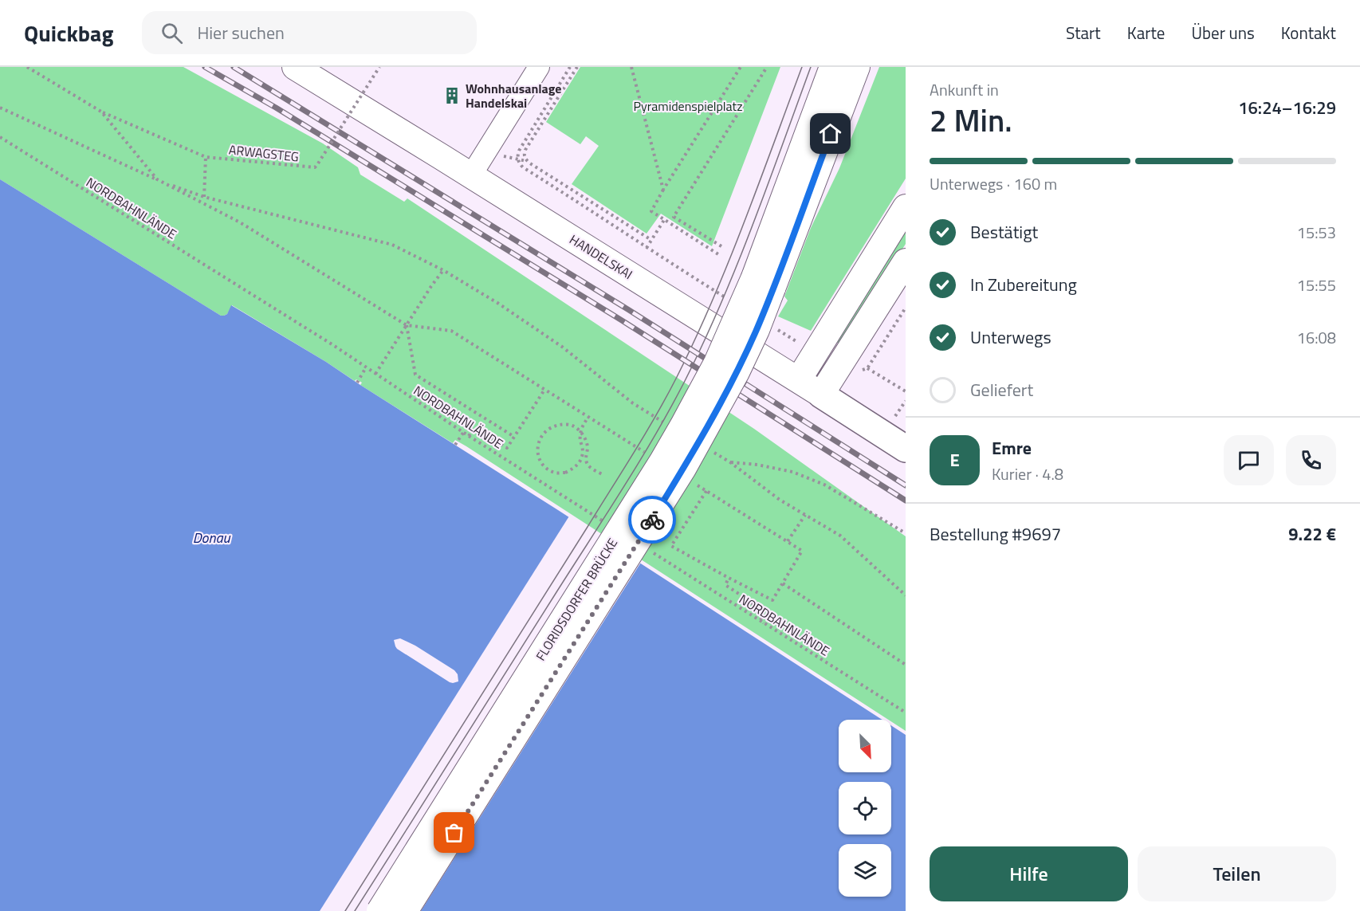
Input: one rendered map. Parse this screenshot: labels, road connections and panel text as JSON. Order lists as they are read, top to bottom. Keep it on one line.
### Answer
{"streets":{"highway":["HANDELSKAI"],"main road":["FLORIDSDORFER BRÜCKE"],"path":["ARWAGSTEG","NORDBAHNLÄNDE"]},"water":["Donau"],"parks":["Pyramidenspielplatz"],"places":{"building":["Wohnhausanlage Handelskai"]},"north":"bottom right","page":{"header":"Quickbag","search":"Hier suchen","nav":["Start","Karte","Über uns","Kontakt"],"heading":["2 Min.","Ankunft in","16:24–16:29"],"panel":["Emre","Kurier · 4.8","Bestellung #9697","9.22 €"],"bar":"Unterwegs · 160 m","list":[["Bestätigt","15:53"],["In Zubereitung","15:55"],["Unterwegs","16:08"],"Geliefert"],"round":"E","buttons":["Hilfe","Teilen"]}}
